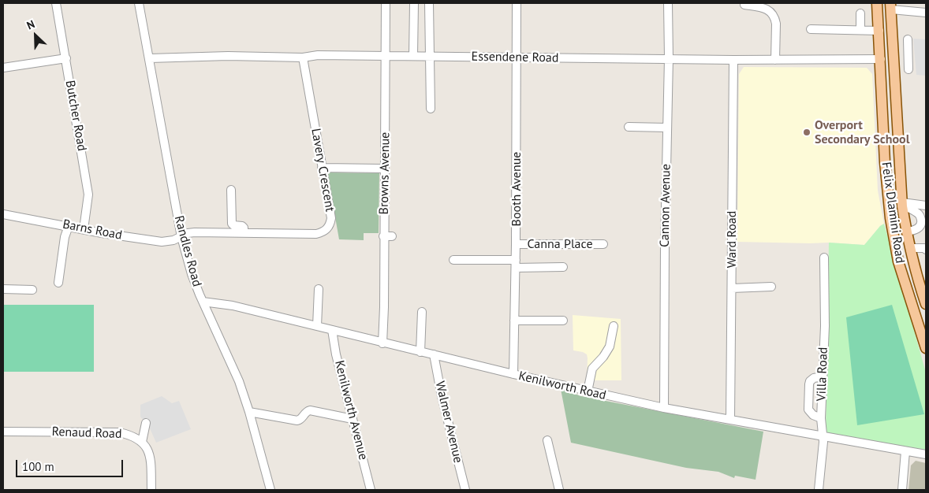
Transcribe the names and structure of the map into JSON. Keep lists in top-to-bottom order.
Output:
{
  "streets": {
    "main road": ["Felix Dlamini Road"],
    "street": [
      "Essendene Road",
      "Butcher Road",
      "Lavery Crescent",
      "Browns Avenue",
      "Booth Avenue",
      "Cannon Avenue",
      "Barns Road",
      "Ward Road",
      "Canna Place",
      "Randles Road",
      "Villa Road",
      "Kenilworth Road",
      "Kenilworth Avenue",
      "Walmer Avenue",
      "Renaud Road"
    ]
  },
  "crossings": [
    ["Essendene Road", "Lavery Crescent"],
    ["Essendene Road", "Browns Avenue"],
    ["Essendene Road", "Booth Avenue"],
    ["Essendene Road", "Cannon Avenue"],
    ["Essendene Road", "Felix Dlamini Road"],
    ["Essendene Road", "Ward Road"],
    ["Essendene Road", "Randles Road"],
    ["Butcher Road", "Barns Road"],
    ["Lavery Crescent", "Barns Road"],
    ["Lavery Crescent", "Randles Road"],
    ["Browns Avenue", "Kenilworth Road"],
    ["Booth Avenue", "Canna Place"],
    ["Booth Avenue", "Kenilworth Road"],
    ["Cannon Avenue", "Kenilworth Road"],
    ["Barns Road", "Randles Road"],
    ["Ward Road", "Kenilworth Road"],
    ["Randles Road", "Kenilworth Road"],
    ["Villa Road", "Kenilworth Road"],
    ["Kenilworth Road", "Kenilworth Avenue"],
    ["Kenilworth Road", "Walmer Avenue"]
  ],
  "places": ["Overport Secondary School"],
  "scale_bar": "100 m",
  "north": "top left"
}
